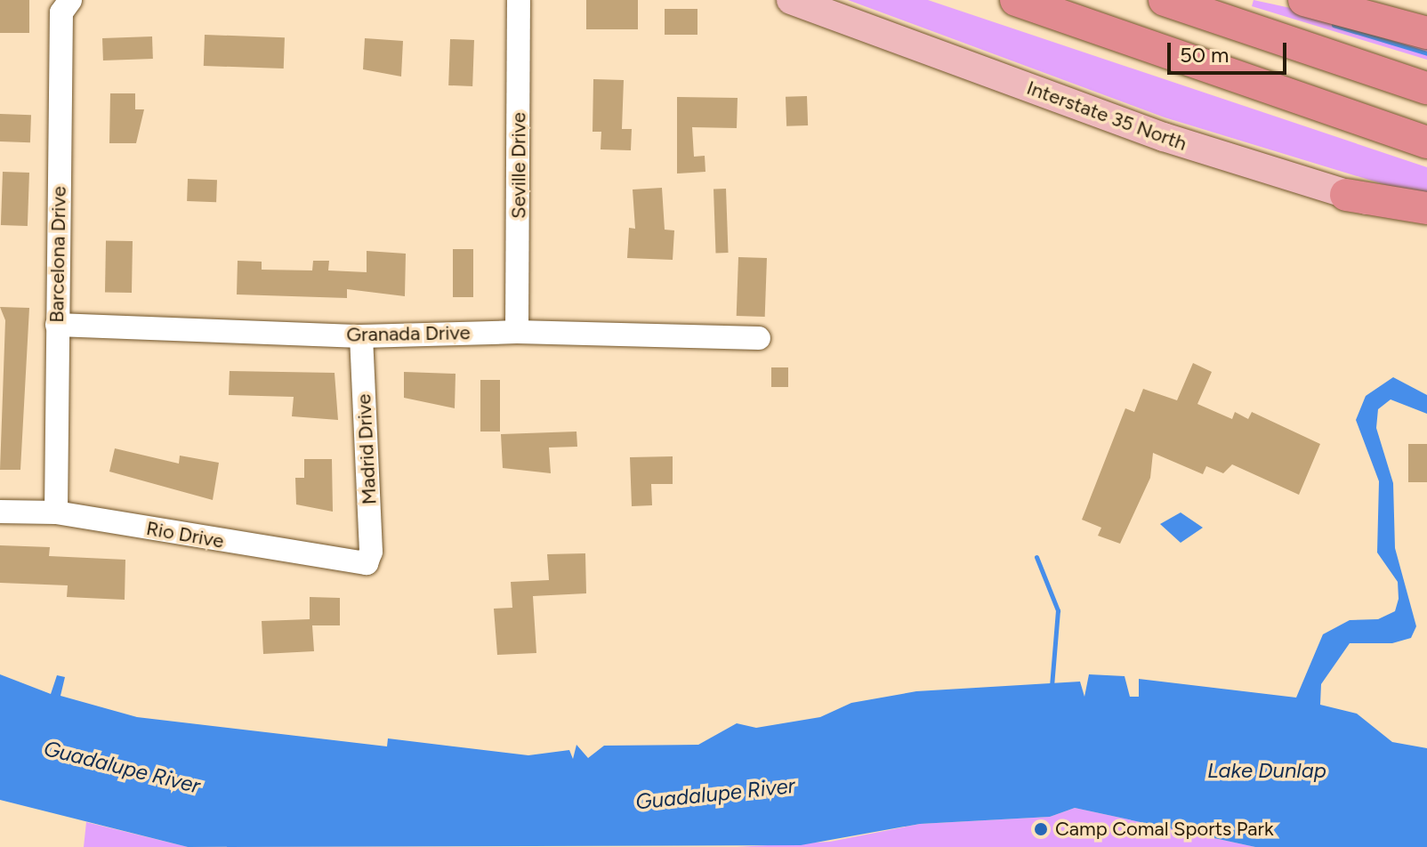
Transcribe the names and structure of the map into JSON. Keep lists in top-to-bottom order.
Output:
{
  "streets": {
    "main road": ["Interstate 35 North"],
    "street": [
      "Seville Drive",
      "Barcelona Drive",
      "Granada Drive",
      "Madrid Drive",
      "Rio Drive"
    ]
  },
  "crossings": [
    ["Seville Drive", "Granada Drive"],
    ["Barcelona Drive", "Granada Drive"],
    ["Barcelona Drive", "Rio Drive"],
    ["Granada Drive", "Madrid Drive"],
    ["Madrid Drive", "Rio Drive"]
  ],
  "water": ["Guadalupe River", "Lake Dunlap"],
  "places": ["Camp Comal Sports Park"],
  "scale_bar": "50 m"
}
